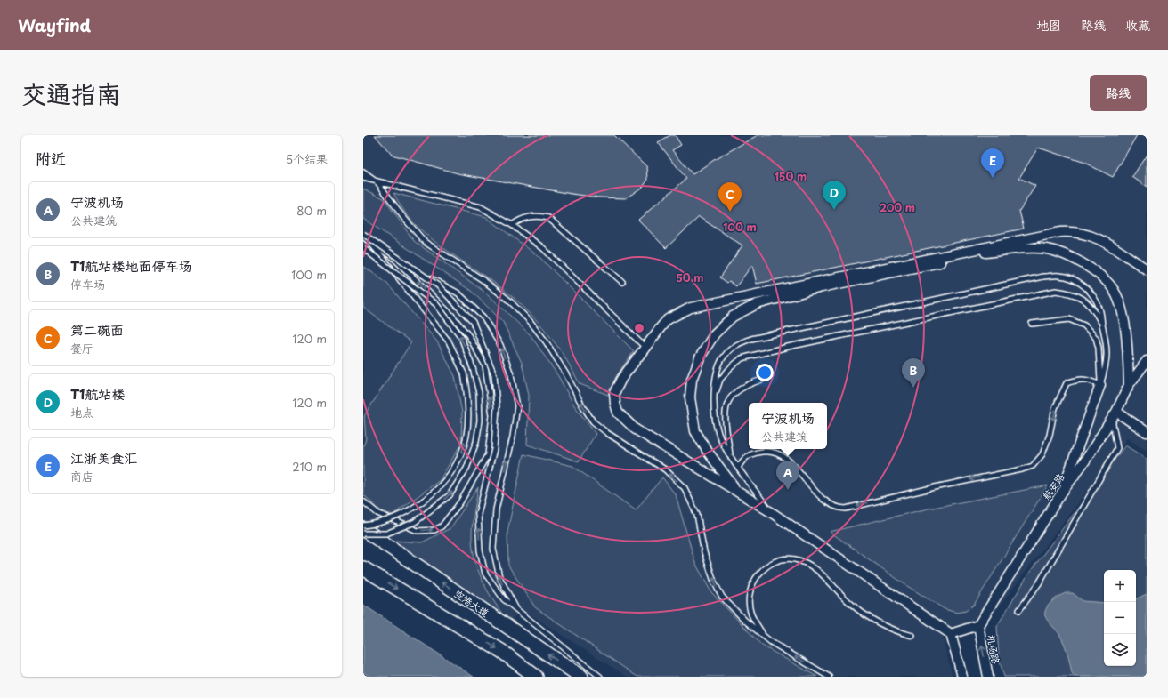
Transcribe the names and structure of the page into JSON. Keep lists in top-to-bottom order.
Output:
{
  "streets": {
    "main road": ["空港大道"],
    "street": ["航安路", "机场路"]
  },
  "crossings": [
    ["航安路", "机场路"]
  ],
  "page": {
    "header": "Wayfind",
    "nav": ["地图", "路线", "收藏"],
    "title": "交通指南",
    "buttons": "路线",
    "heading": ["附近", "5个结果"],
    "pins": [
      "E",
      "D",
      "C",
      "B",
      "A"
    ],
    "list": [
      {
        "mark": "A",
        "name": "宁波机场",
        "note": "公共建筑",
        "value": "80 m"
      },
      {
        "mark": "B",
        "name": "T1航站楼地面停车场",
        "note": "停车场",
        "value": "100 m"
      },
      {
        "mark": "C",
        "name": "第二碗面",
        "note": "餐厅",
        "value": "120 m"
      },
      {
        "mark": "D",
        "name": "T1航站楼",
        "note": "地点",
        "value": "120 m"
      },
      {
        "mark": "E",
        "name": "江浙美食汇",
        "note": "商店",
        "value": "210 m"
      }
    ],
    "popup": ["宁波机场", "公共建筑"],
    "map_buttons": ["+", "−"]
  },
  "rings": [
    "150 m",
    "200 m",
    "100 m",
    "50 m"
  ]
}
